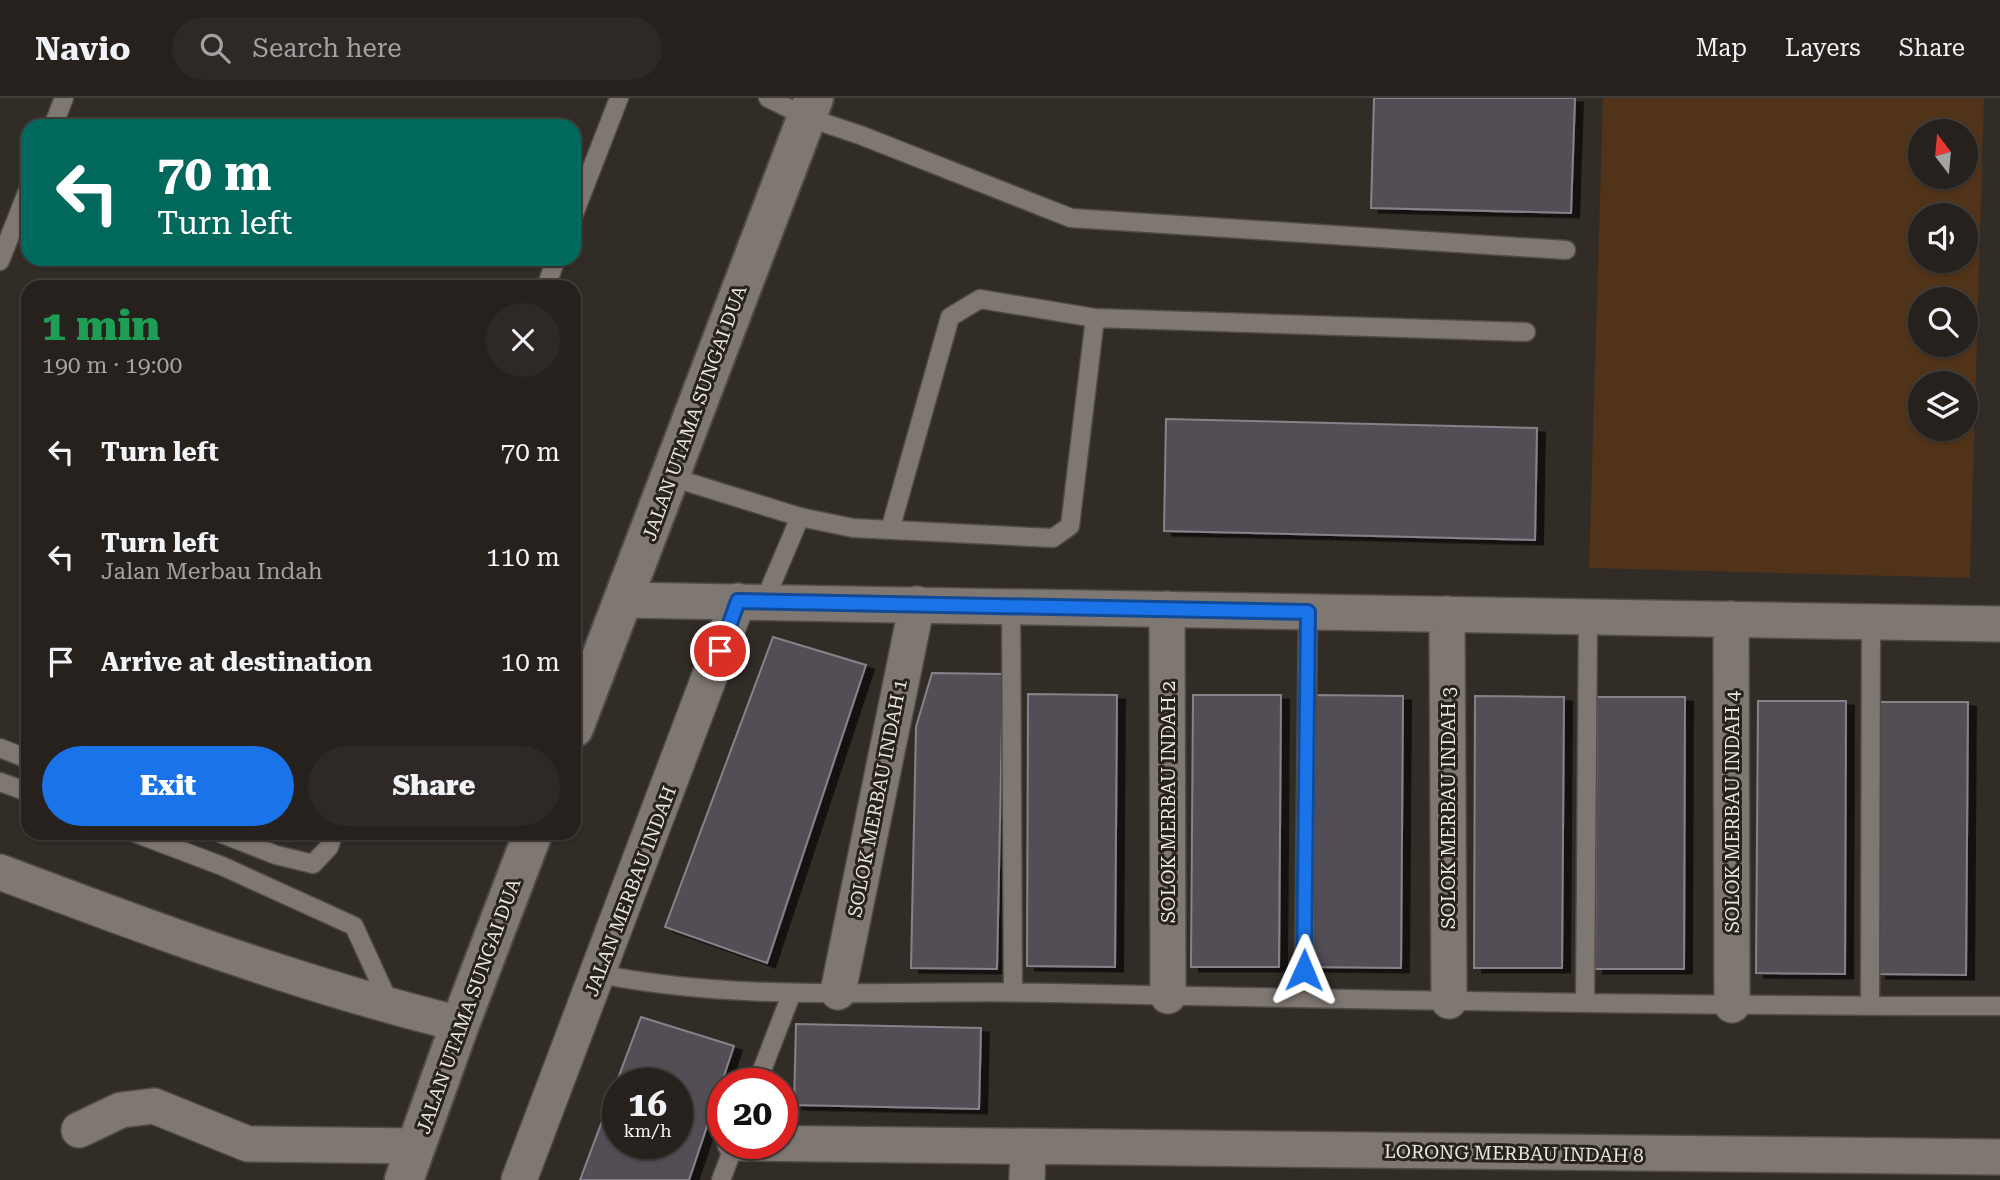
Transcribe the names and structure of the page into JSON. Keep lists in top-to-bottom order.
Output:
{
  "streets": {
    "main road": ["JALAN UTAMA SUNGAI DUA"],
    "street": [
      "SOLOK MERBAU INDAH 1",
      "SOLOK MERBAU INDAH 2",
      "SOLOK MERBAU INDAH 3",
      "SOLOK MERBAU INDAH 4",
      "JALAN MERBAU INDAH",
      "LORONG MERBAU INDAH 8"
    ]
  },
  "north": "top",
  "page": {
    "header": "Navio",
    "search": "Search here",
    "nav": ["Map", "Layers", "Share"],
    "turn": ["70 m", "Turn left"],
    "heading": ["1 min", "190 m · 19:00"],
    "list": [
      {
        "name": "Turn left",
        "value": "70 m"
      },
      {
        "name": "Turn left",
        "note": "Jalan Merbau Indah",
        "value": "110 m"
      },
      {
        "name": "Arrive at destination",
        "value": "10 m"
      }
    ],
    "buttons": ["Exit", "Share"],
    "speed": "16 km/h",
    "limit": "20"
  }
}
